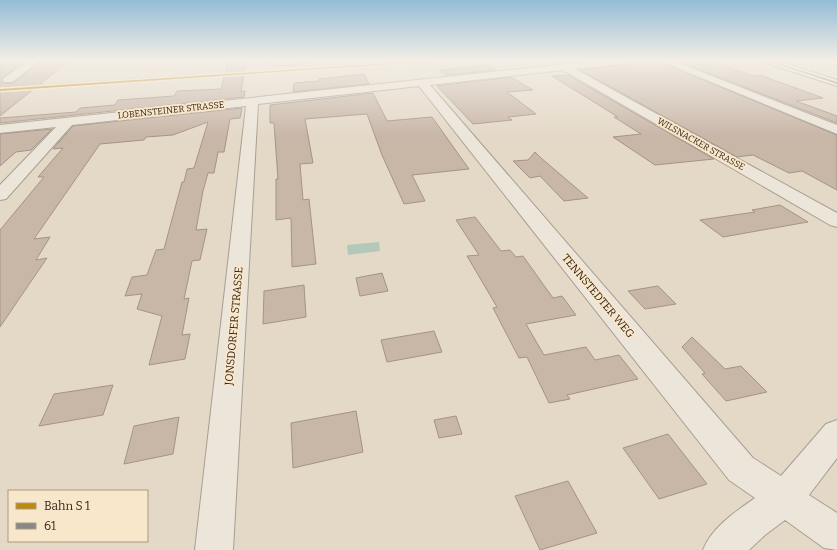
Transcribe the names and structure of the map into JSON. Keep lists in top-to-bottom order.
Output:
{
  "streets": {
    "street": [
      "LOBENSTEINER STRASSE",
      "WILSNACKER STRASSE",
      "TENNSTEDTER WEG",
      "JONSDORFER STRASSE"
    ]
  },
  "crossings": [
    ["LOBENSTEINER STRASSE", "JONSDORFER STRASSE"]
  ],
  "legend": ["Bahn S 1", "61"]
}
